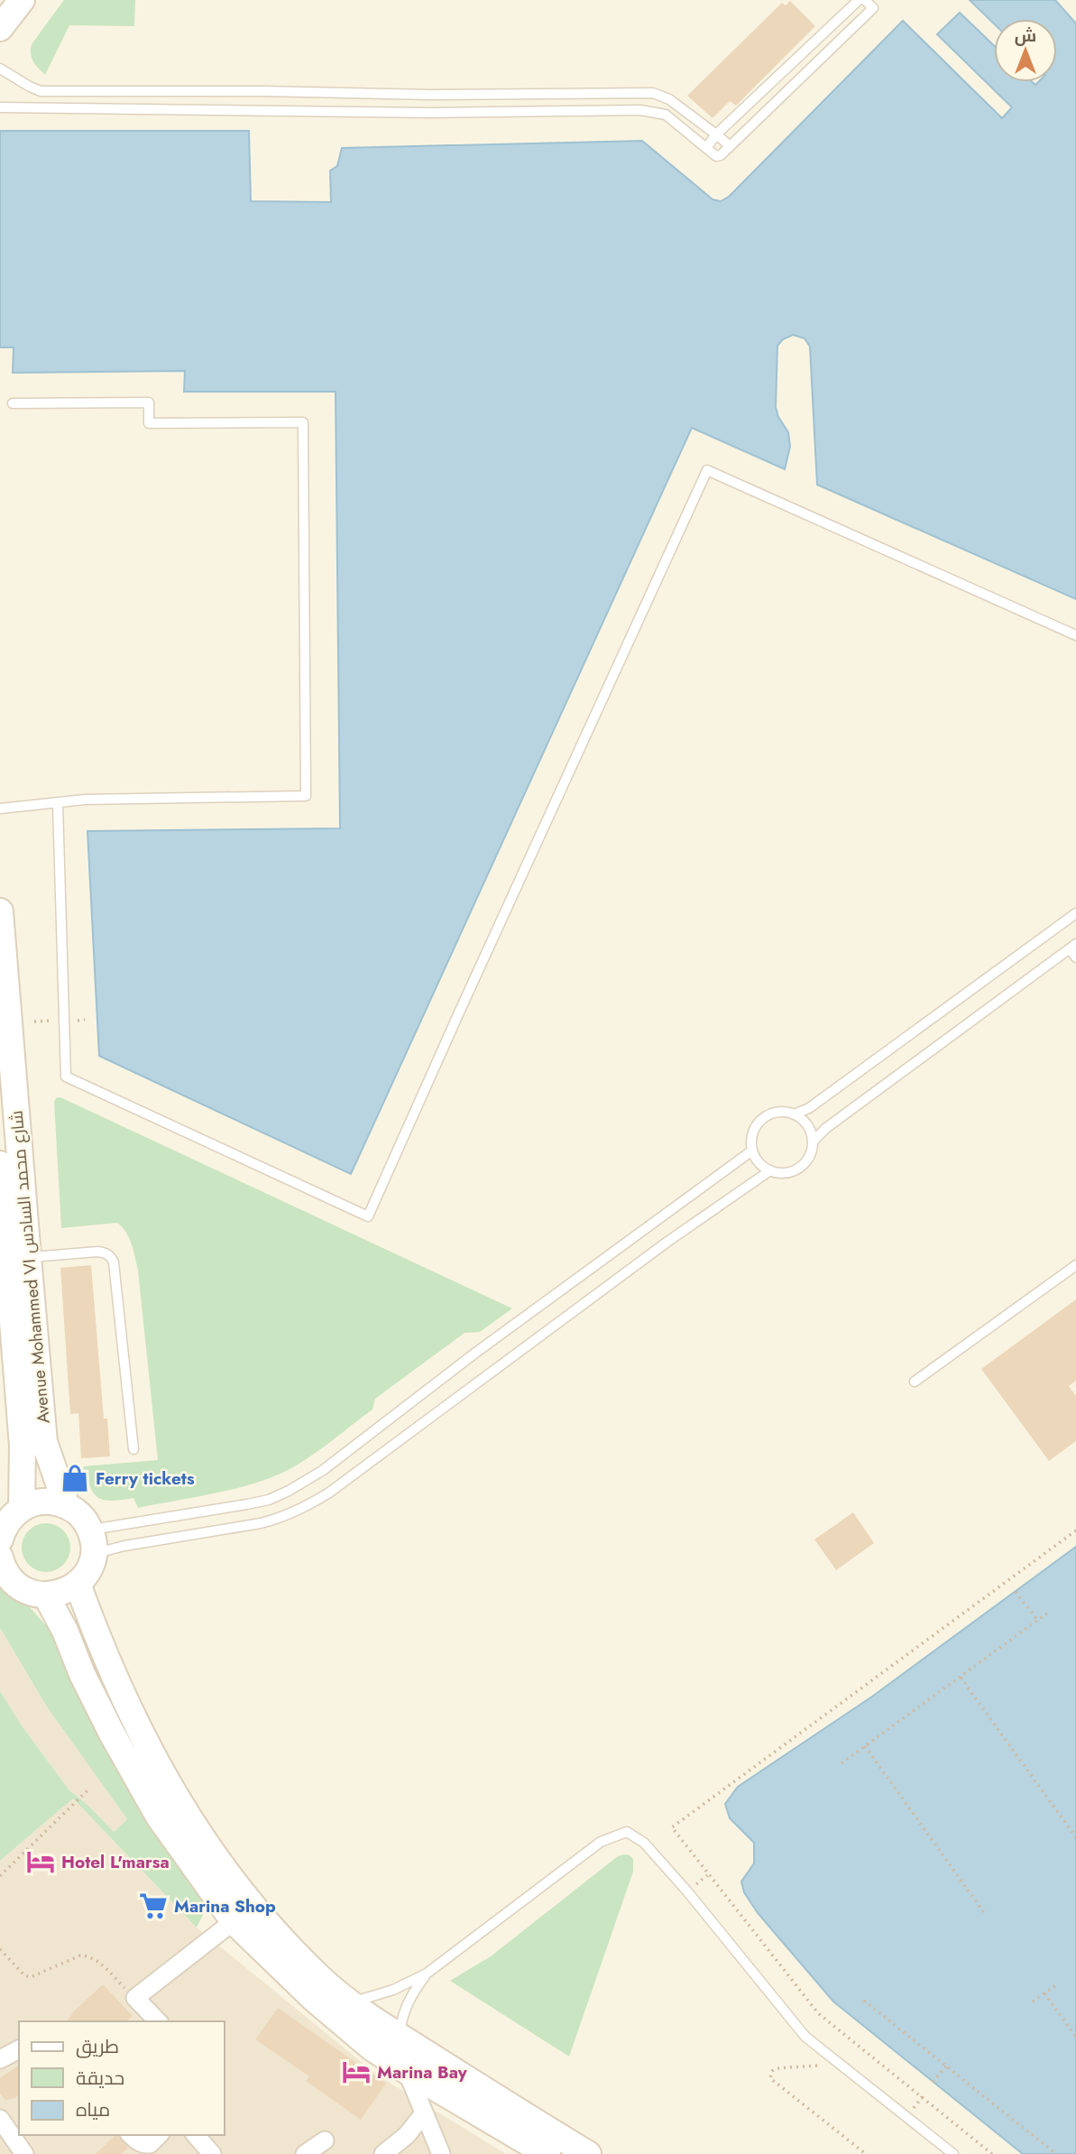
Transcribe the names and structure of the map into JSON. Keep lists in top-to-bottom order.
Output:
{
  "streets": {
    "main road": ["Avenue Mohammed VI شارع محمد السادس"]
  },
  "places": {
    "shop": ["Ferry tickets"],
    "hotel": ["Hotel L'marsa", "Marina Bay"],
    "supermarket": ["Marina Shop"]
  },
  "legend": ["طريق", "حديقة", "مياه"],
  "north": "top"
}
